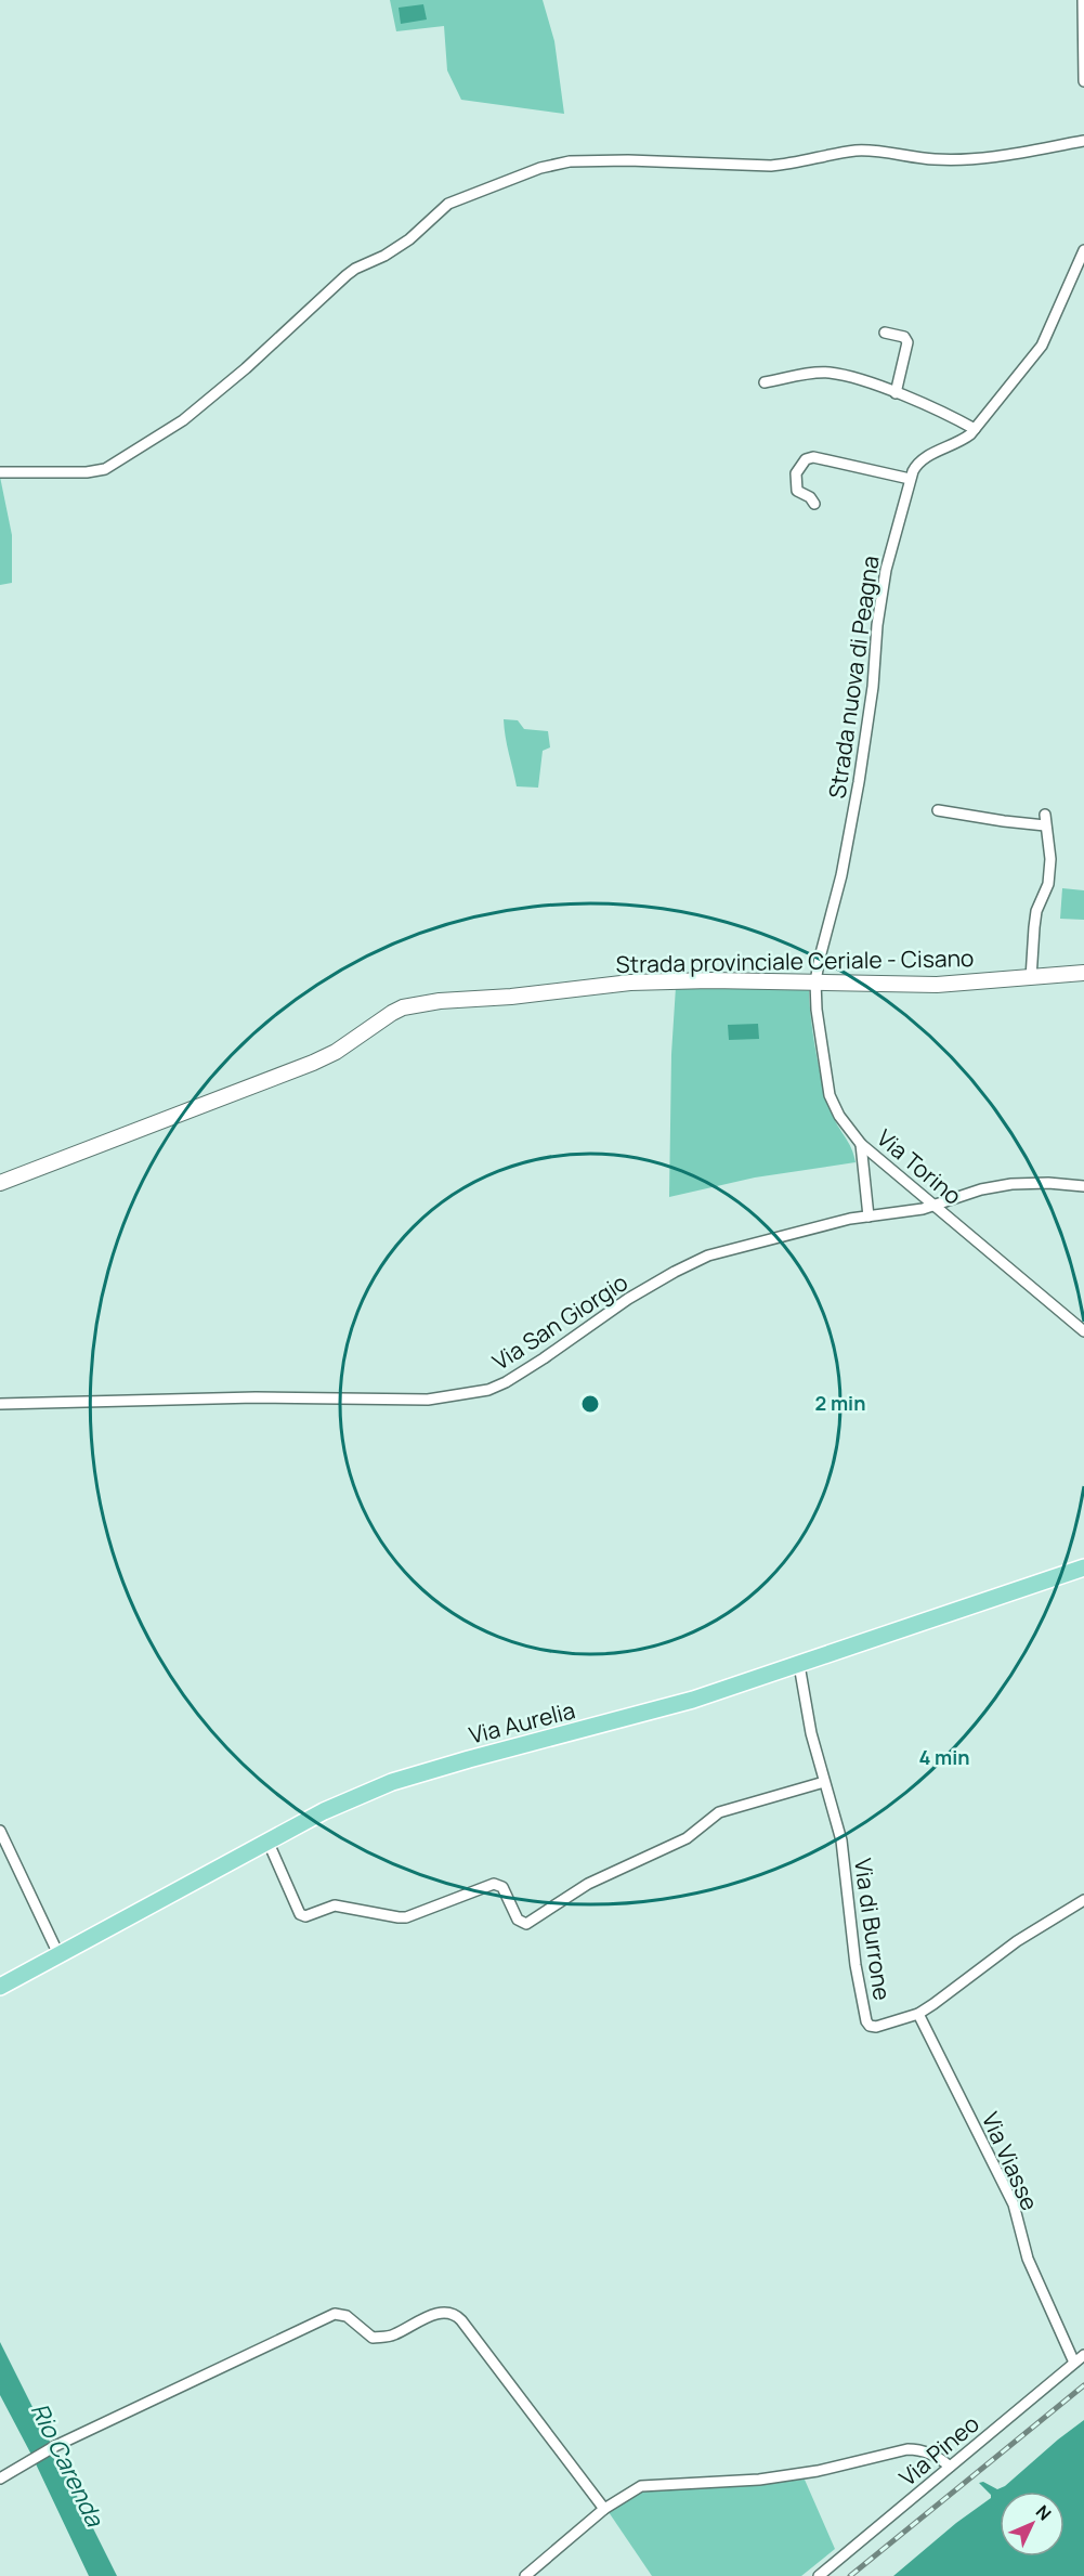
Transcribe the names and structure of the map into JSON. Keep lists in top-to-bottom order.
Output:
{
  "streets": {
    "main road": ["Strada provinciale Ceriale - Cisano", "Via Aurelia"],
    "street": [
      "Strada nuova di Peagna",
      "Via Torino",
      "Via San Giorgio",
      "Via di Burrone",
      "Via Viasse",
      "Via Pineo"
    ]
  },
  "crossings": [
    ["Strada nuova di Peagna", "Strada provinciale Ceriale - Cisano"],
    ["Strada nuova di Peagna", "Via Torino"],
    ["Strada provinciale Ceriale - Cisano", "Via Torino"],
    ["Via Torino", "Via San Giorgio"],
    ["Via Aurelia", "Via di Burrone"],
    ["Via di Burrone", "Via Viasse"],
    ["Via Viasse", "Via Pineo"]
  ],
  "water": ["Rio Carenda"],
  "north": "top right",
  "rings": ["2 min", "4 min"]
}
